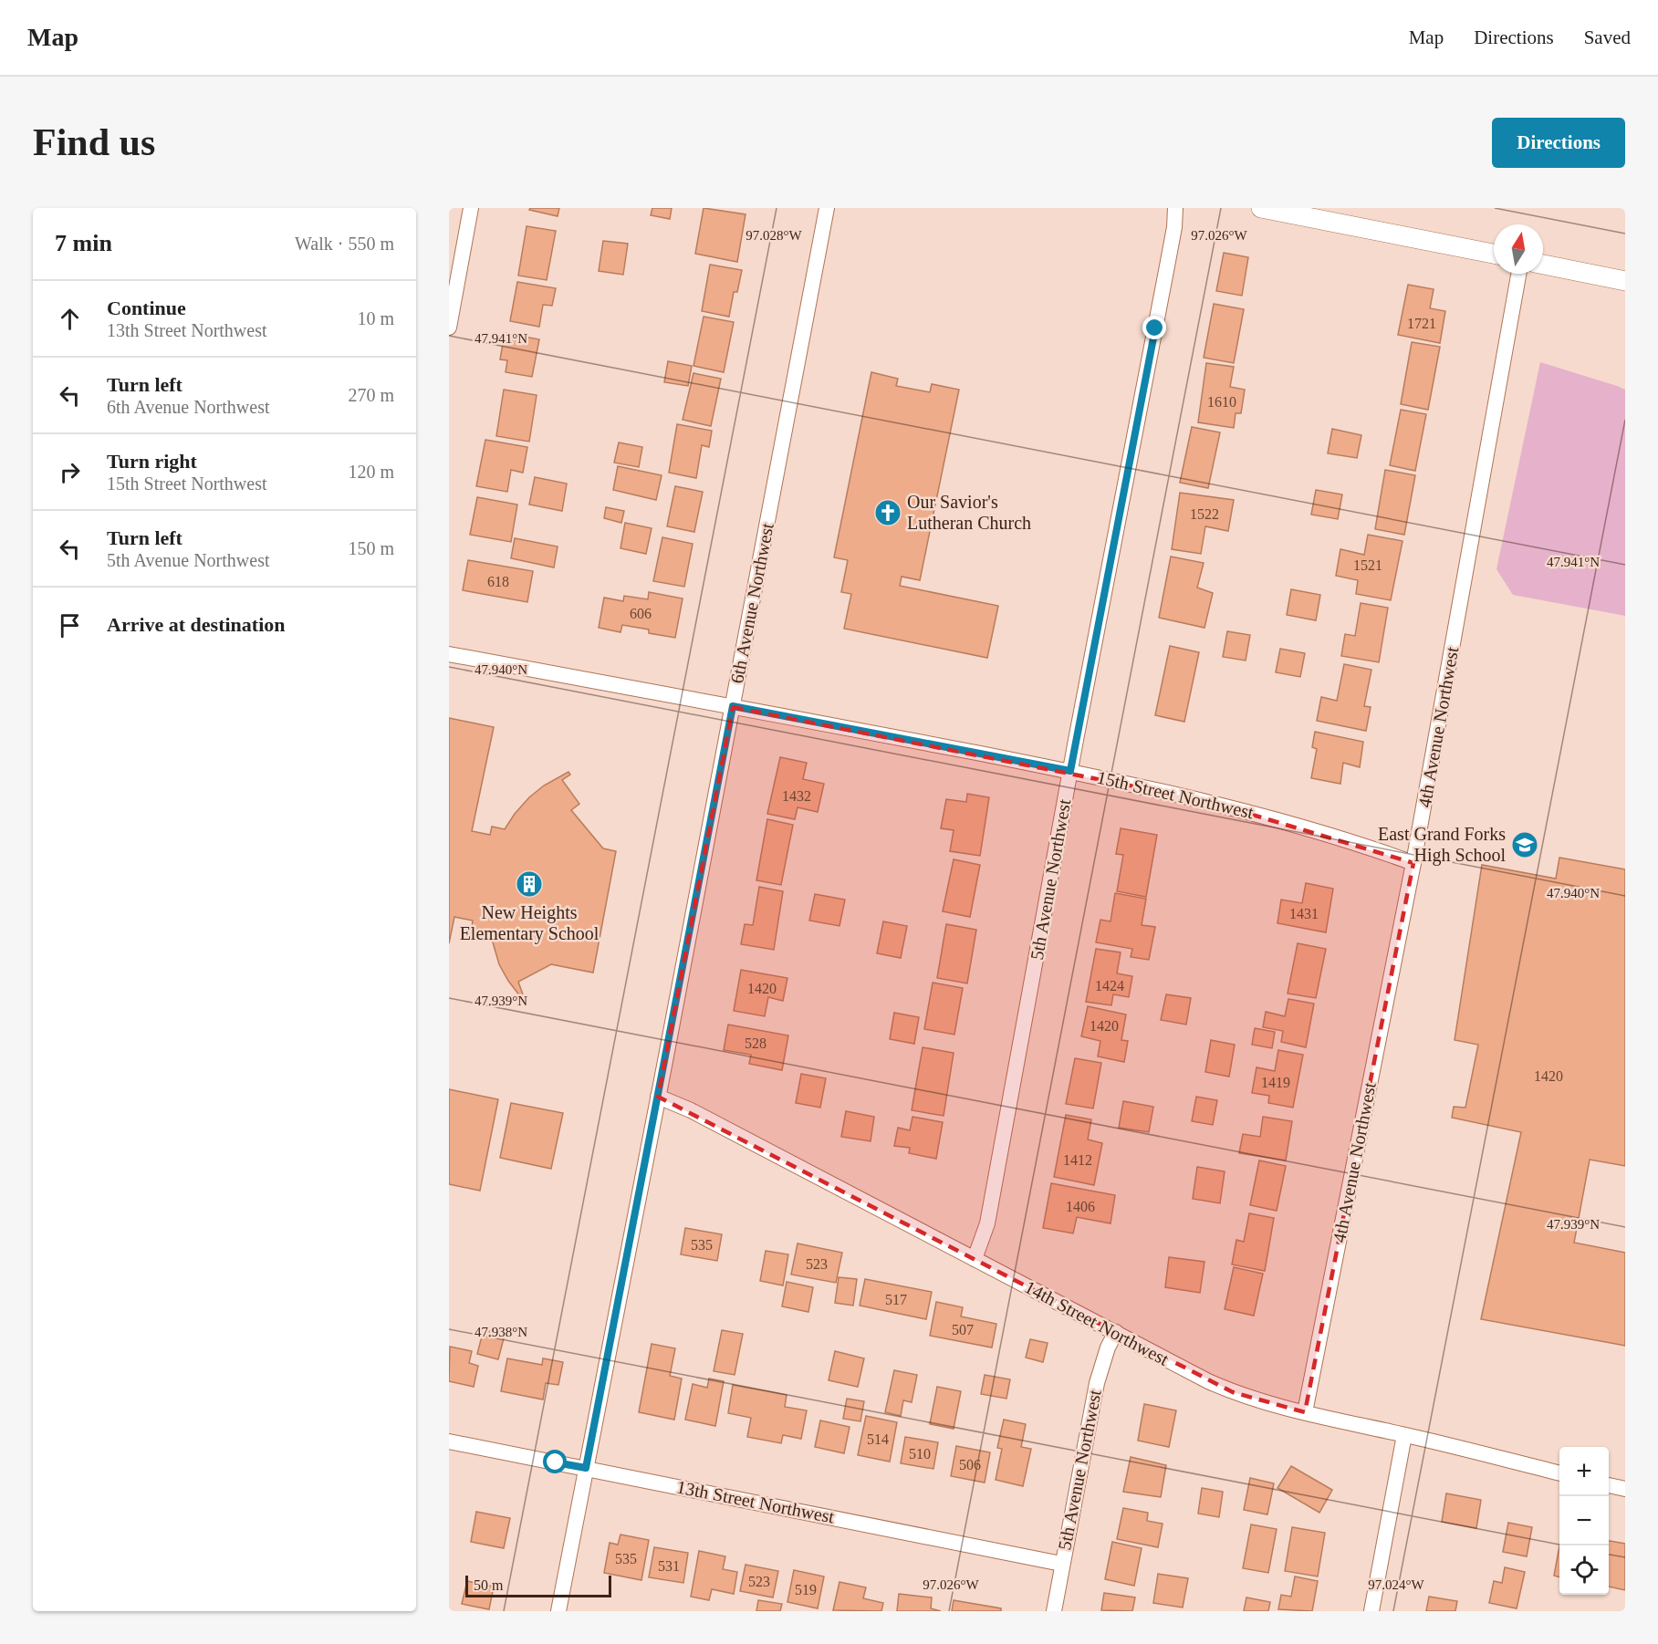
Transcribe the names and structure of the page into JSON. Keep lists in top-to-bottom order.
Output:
{
  "streets": {
    "street": [
      "6th Avenue Northwest",
      "4th Avenue Northwest",
      "15th Street Northwest",
      "5th Avenue Northwest",
      "14th Street Northwest",
      "13th Street Northwest"
    ]
  },
  "crossings": [
    ["6th Avenue Northwest", "15th Street Northwest"],
    ["6th Avenue Northwest", "14th Street Northwest"],
    ["6th Avenue Northwest", "13th Street Northwest"],
    ["4th Avenue Northwest", "15th Street Northwest"],
    ["4th Avenue Northwest", "14th Street Northwest"],
    ["15th Street Northwest", "5th Avenue Northwest"],
    ["5th Avenue Northwest", "14th Street Northwest"],
    ["5th Avenue Northwest", "13th Street Northwest"]
  ],
  "places": {
    "church": ["Our Savior's Lutheran Church"],
    "school or university": ["East Grand Forks High School"],
    "building": ["New Heights Elementary School"]
  },
  "house_numbers": [
    "1721",
    "1610",
    "1522",
    "1521",
    "618",
    "606",
    "1432",
    "1431",
    "1424",
    "1420",
    "1420",
    "528",
    "1420",
    "1419",
    "1412",
    "1406",
    "535",
    "523",
    "517",
    "507",
    "514",
    "510",
    "506",
    "535",
    "531",
    "523",
    "519"
  ],
  "scale_bar": "50 m",
  "north": "top",
  "page": {
    "header": "Map",
    "nav": ["Map", "Directions", "Saved"],
    "buttons": "Directions",
    "title": "Find us",
    "heading": ["7 min", "Walk · 550 m"],
    "list": [
      ["Continue", "13th Street Northwest", "10 m"],
      ["Turn left", "6th Avenue Northwest", "270 m"],
      ["Turn right", "15th Street Northwest", "120 m"],
      ["Turn left", "5th Avenue Northwest", "150 m"],
      "Arrive at destination"
    ],
    "map_buttons": ["+", "−"],
    "scale": "50 m"
  },
  "coordinates": [
    "97.028°W",
    "97.026°W",
    "47.941°N",
    "47.940°N",
    "47.939°N",
    "47.938°N",
    "97.024°W"
  ]
}
